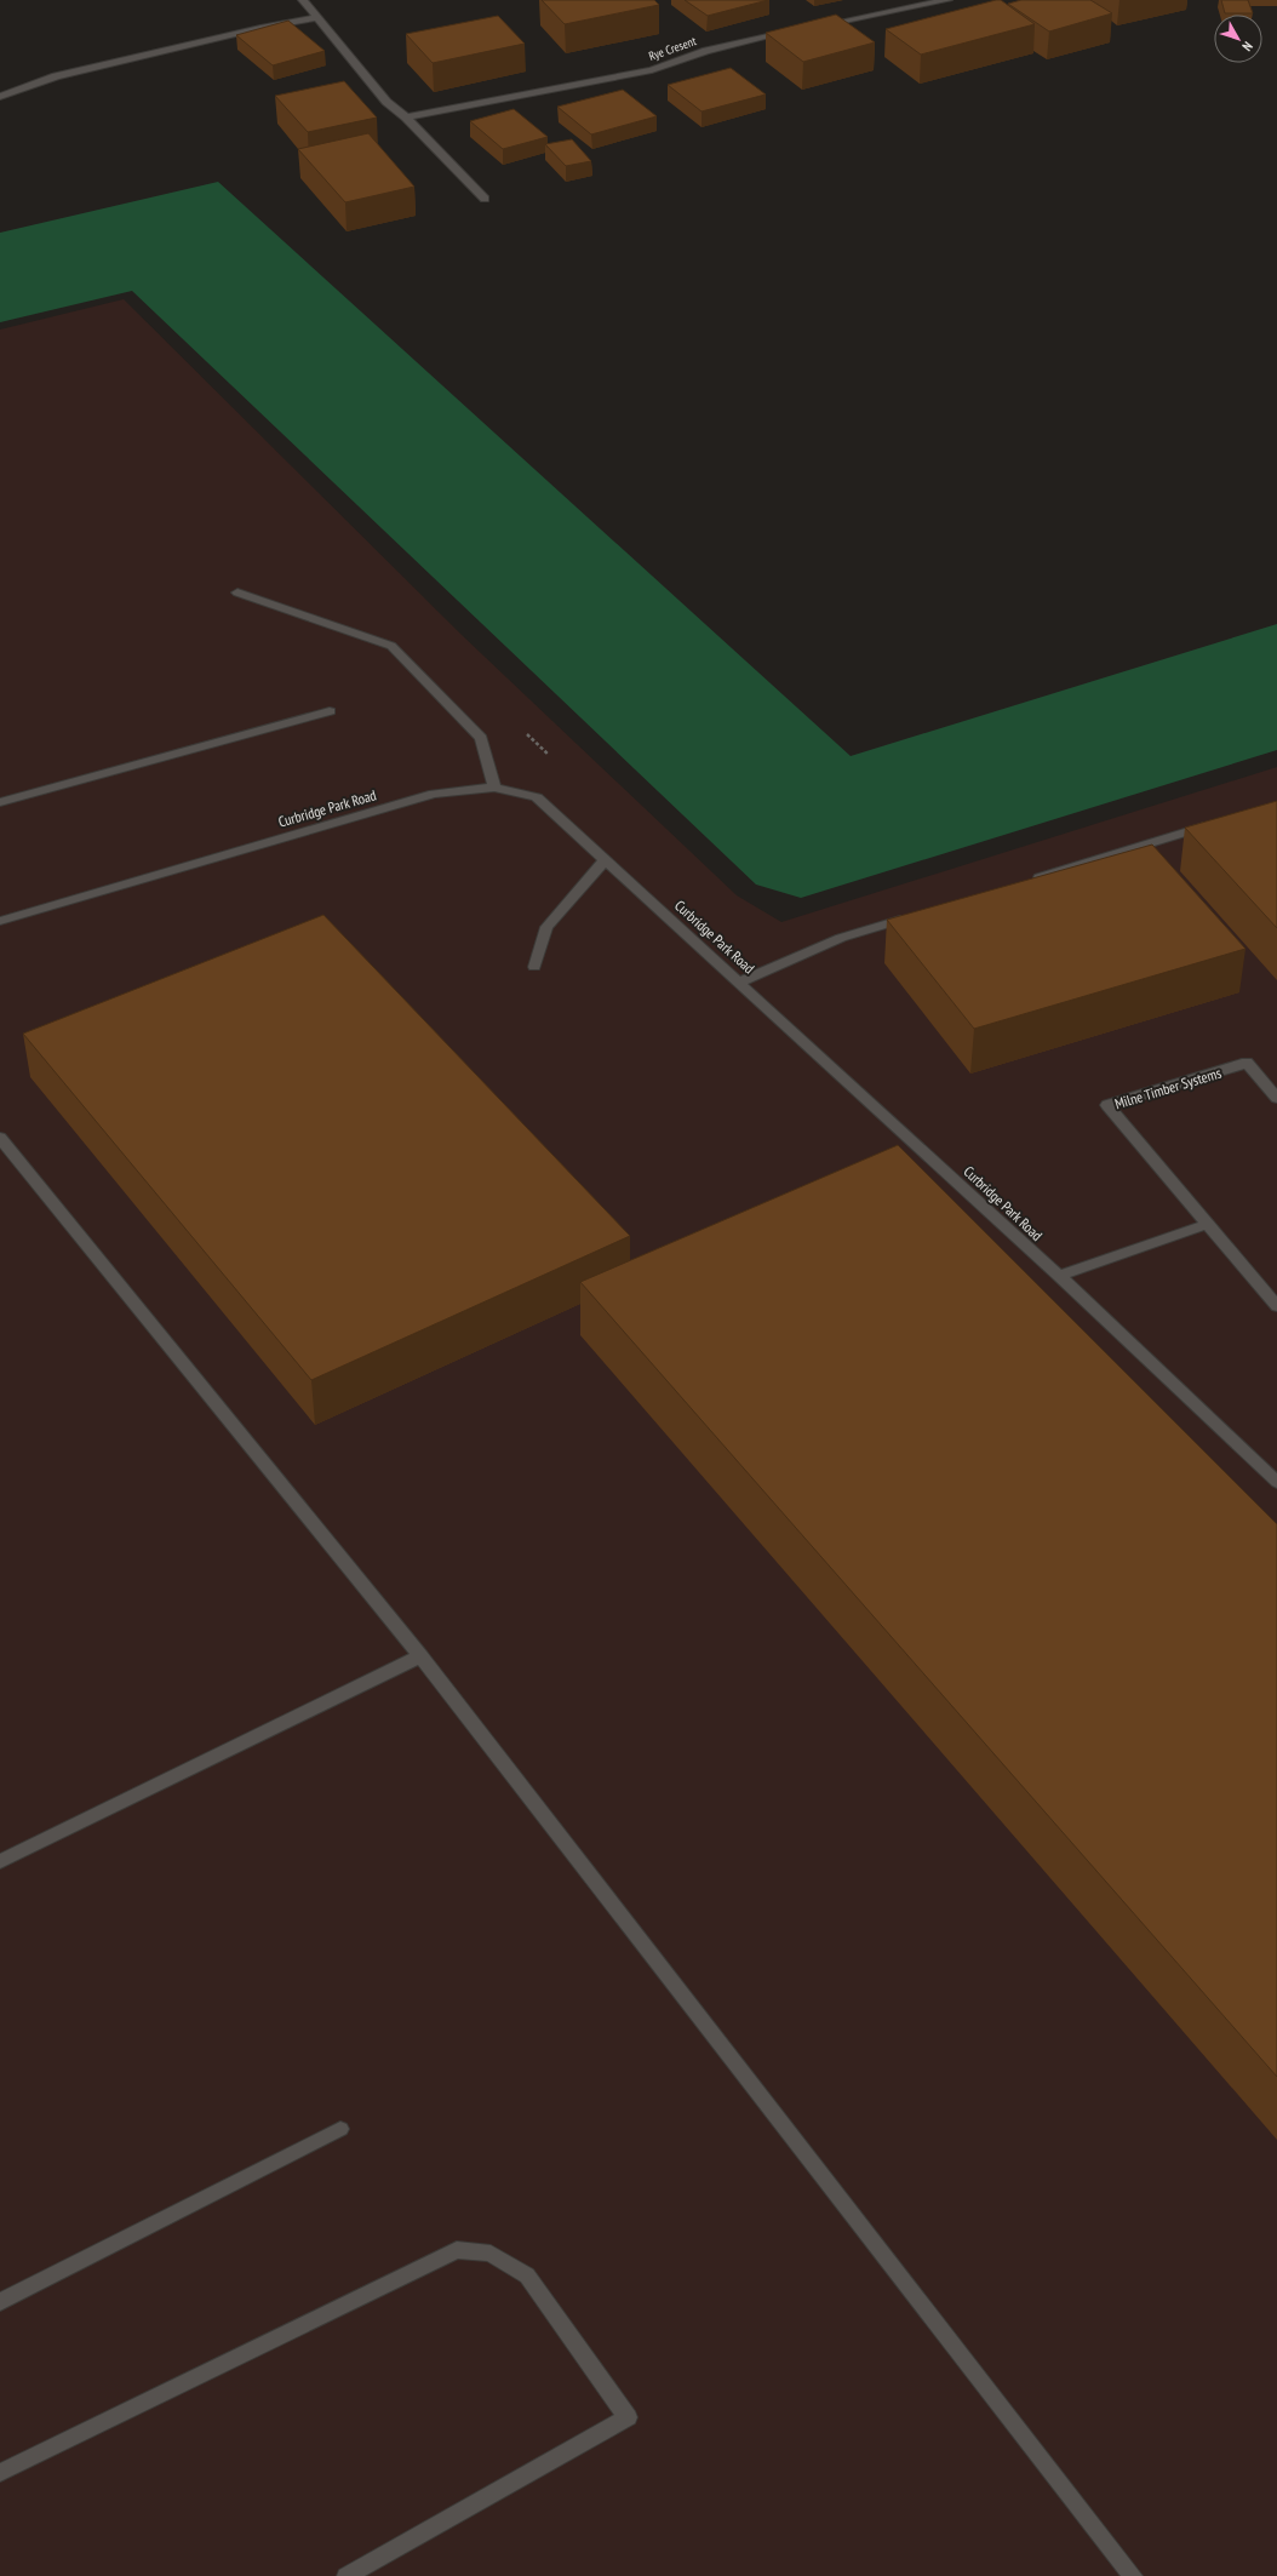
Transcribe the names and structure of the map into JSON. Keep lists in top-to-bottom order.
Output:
{
  "streets": {
    "street": ["Rye Cresent", "Curbridge Park Road", "Milne Timber Systems"]
  },
  "north": "bottom right"
}
